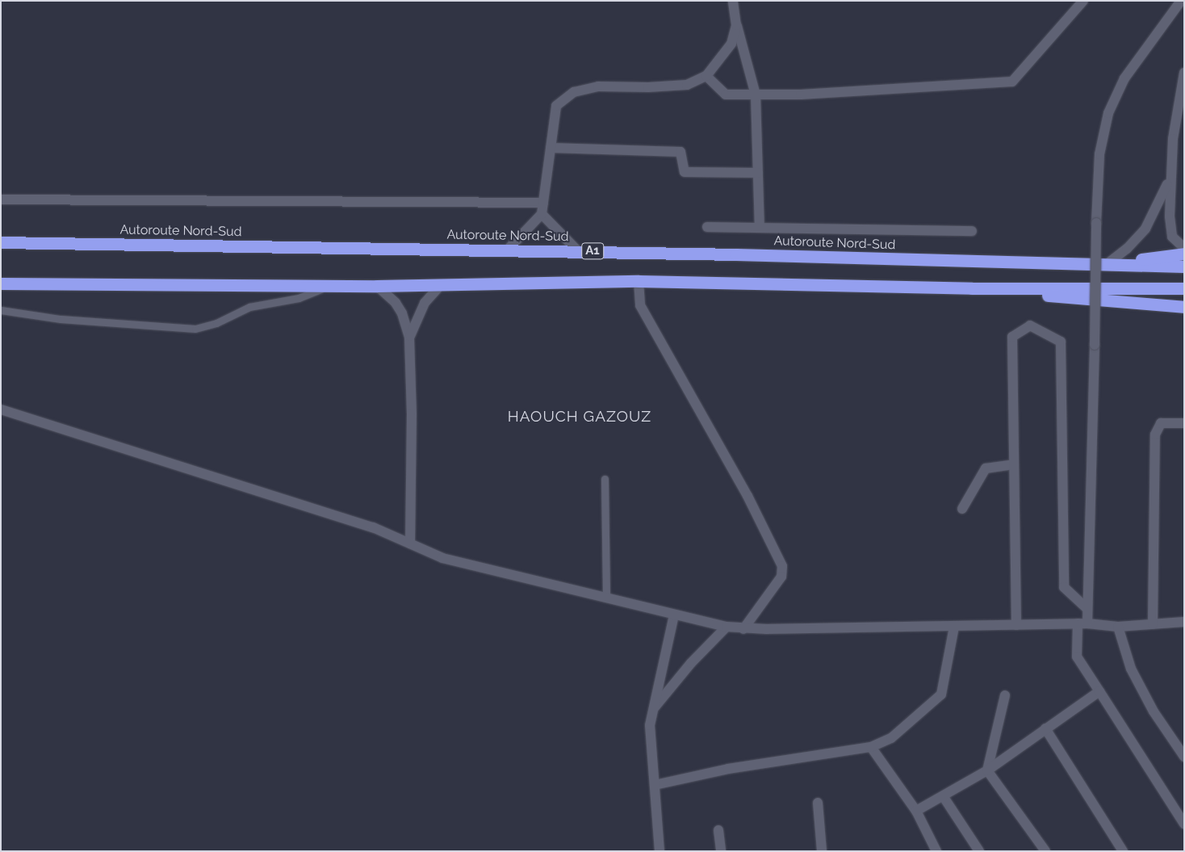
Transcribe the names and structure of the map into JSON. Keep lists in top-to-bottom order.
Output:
{
  "streets": {
    "highway": ["Autoroute Nord-Sud", "A1"]
  },
  "districts": ["HAOUCH GAZOUZ"]
}
